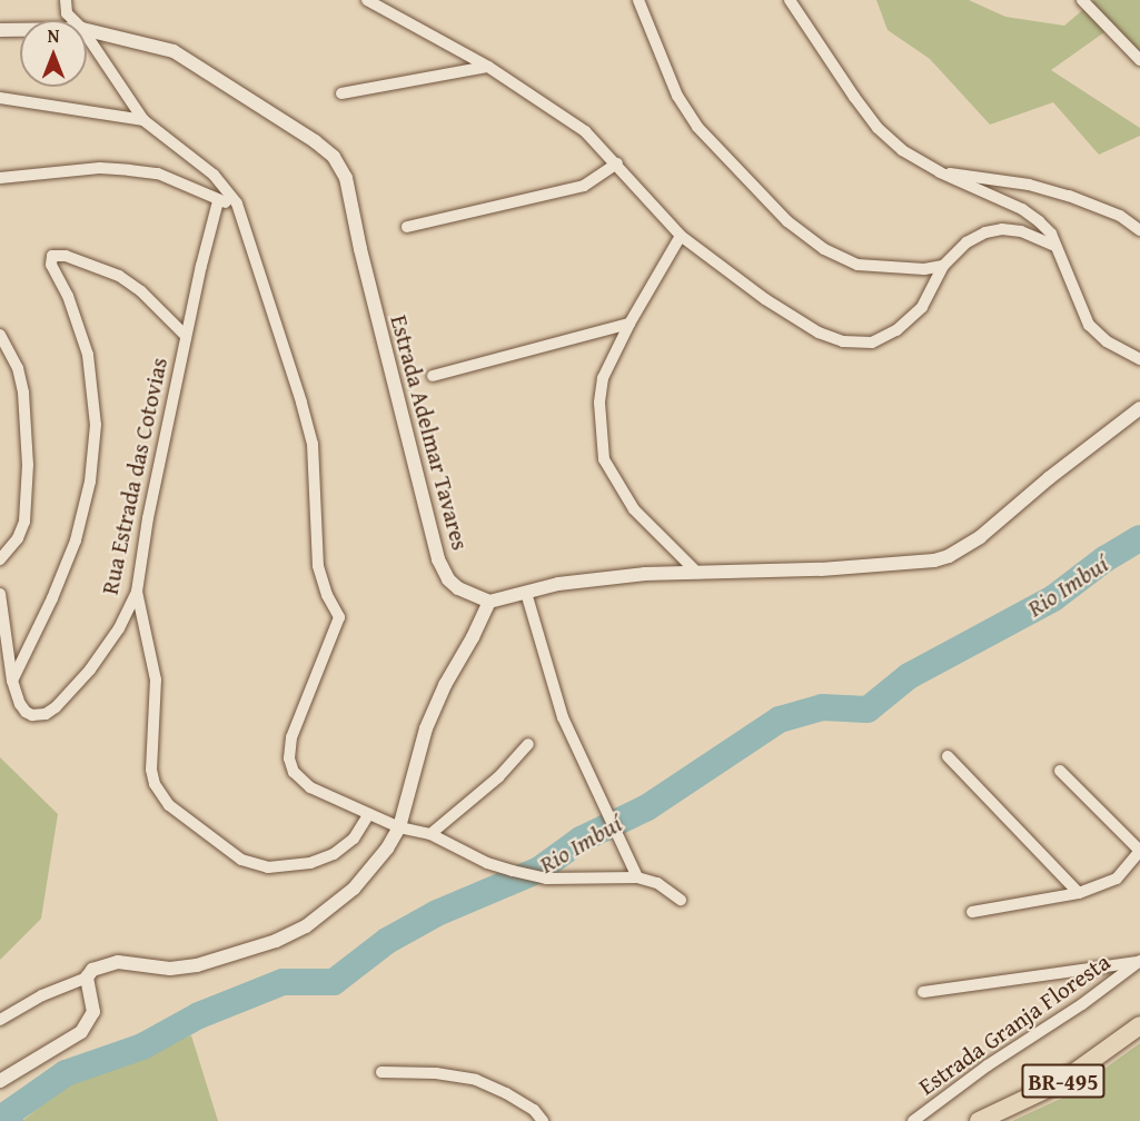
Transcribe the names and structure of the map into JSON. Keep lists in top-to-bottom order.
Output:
{
  "streets": {
    "main road": ["BR-495"],
    "street": ["Estrada Adelmar Tavares", "Rua Estrada das Cotovias", "Estrada Granja Floresta"]
  },
  "water": ["Rio Imbuí"],
  "north": "top"
}
